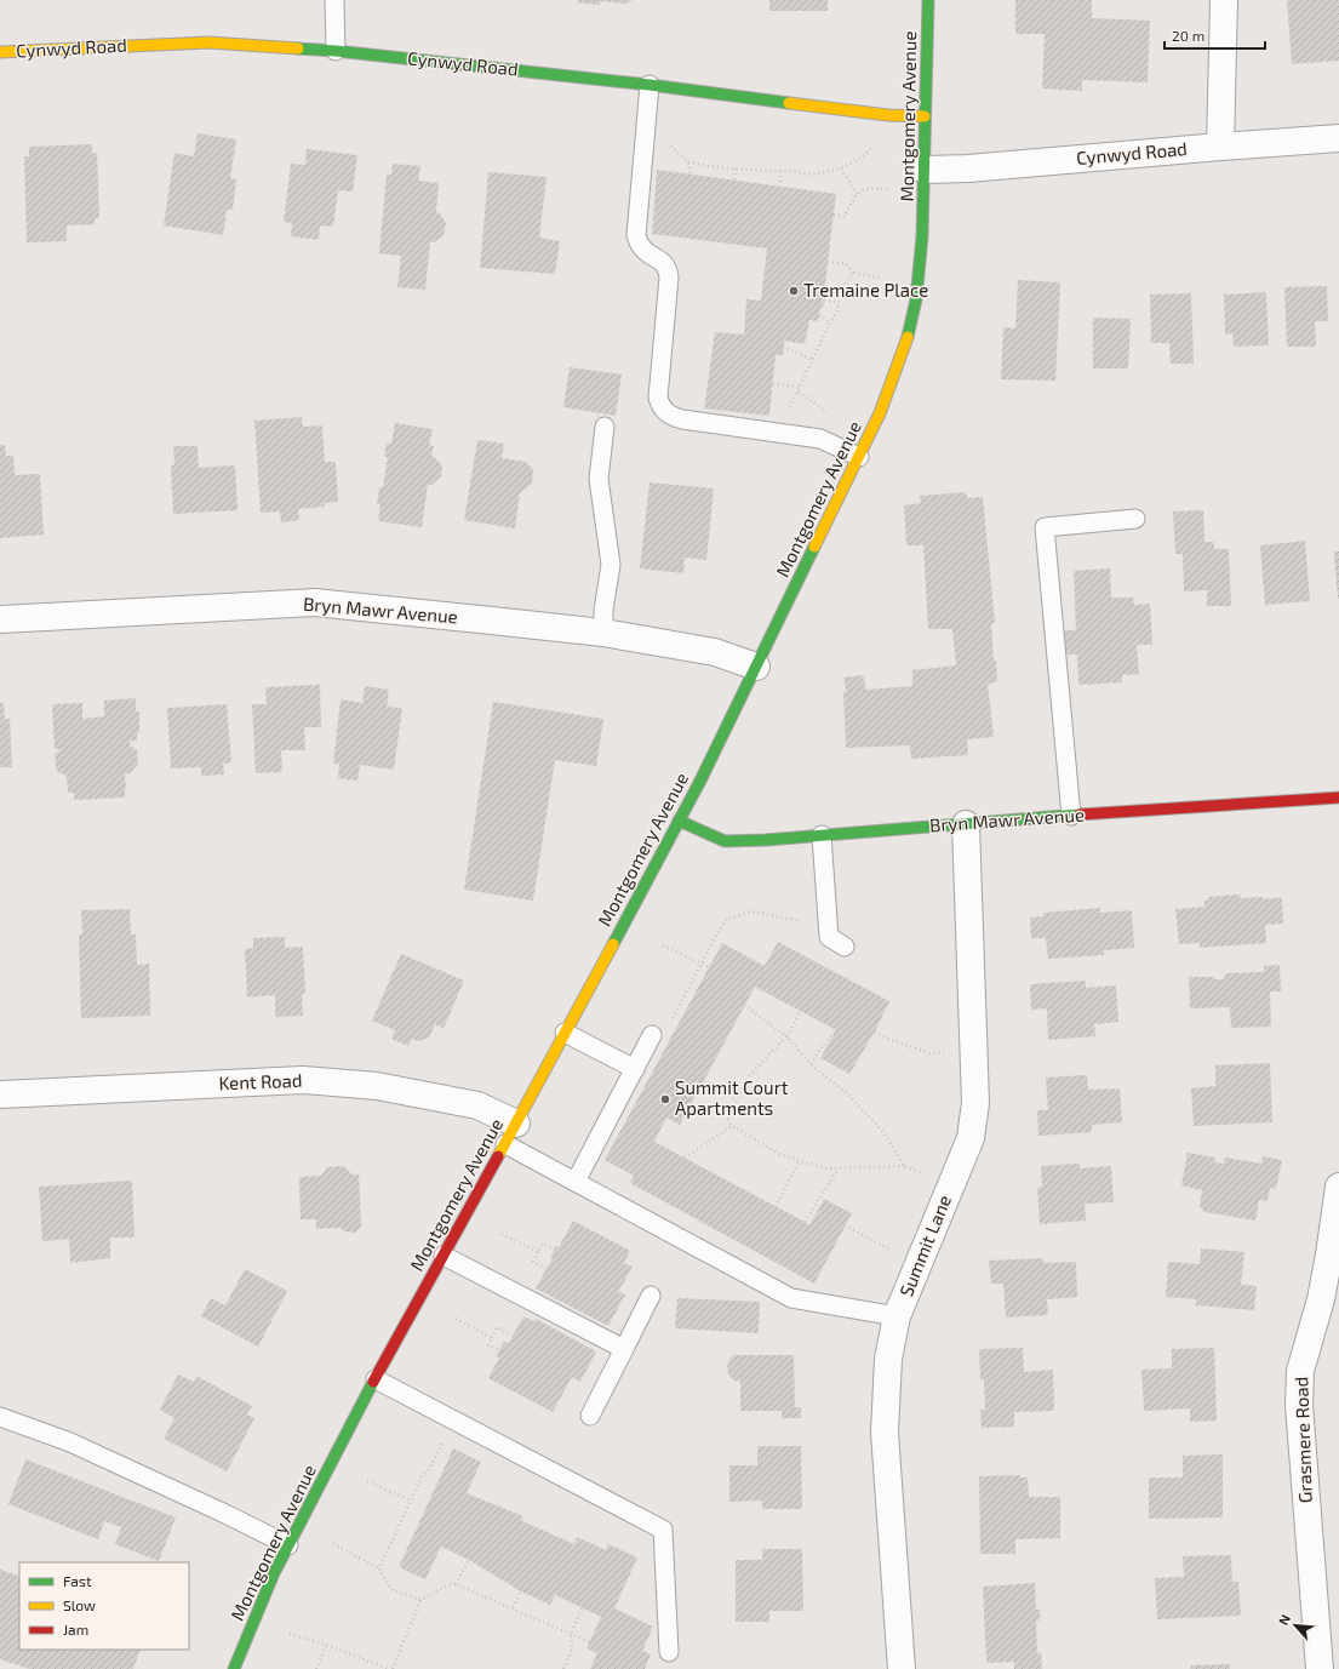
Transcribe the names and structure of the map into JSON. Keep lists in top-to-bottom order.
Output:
{
  "streets": {
    "main road": ["Cynwyd Road", "Montgomery Avenue", "Bryn Mawr Avenue"],
    "street": ["Kent Road", "Summit Lane", "Grasmere Road"]
  },
  "crossings": [
    ["Cynwyd Road", "Montgomery Avenue"],
    ["Montgomery Avenue", "Bryn Mawr Avenue"],
    ["Montgomery Avenue", "Kent Road"],
    ["Bryn Mawr Avenue", "Summit Lane"]
  ],
  "places": ["Tremaine Place", "Summit Court Apartments"],
  "legend": ["Fast", "Slow", "Jam"],
  "scale_bar": "20 m",
  "north": "top left"
}
